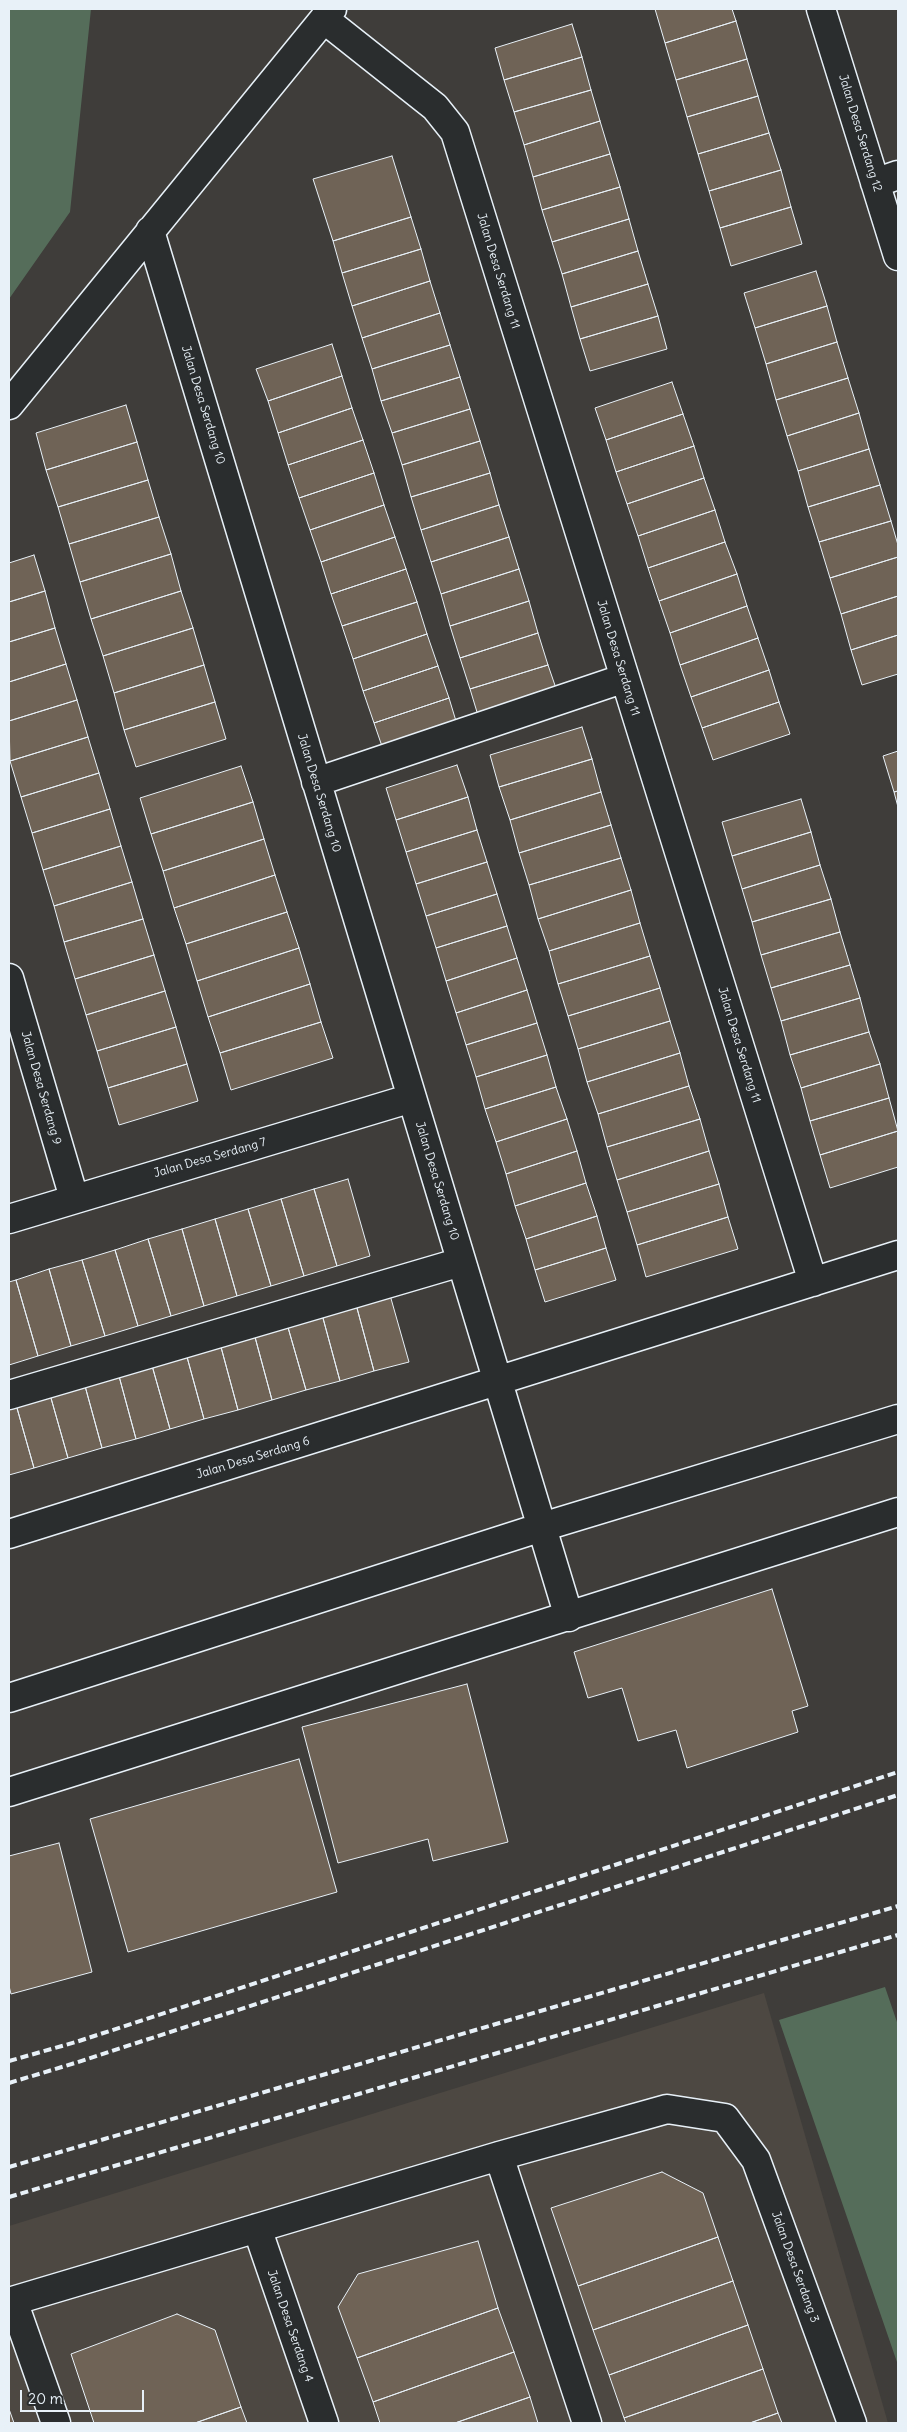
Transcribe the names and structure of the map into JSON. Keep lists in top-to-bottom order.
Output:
{
  "streets": {
    "street": [
      "Jalan Desa Serdang 12",
      "Jalan Desa Serdang 11",
      "Jalan Desa Serdang 10",
      "Jalan Desa Serdang 9",
      "Jalan Desa Serdang 7",
      "Jalan Desa Serdang 6",
      "Jalan Desa Serdang 3",
      "Jalan Desa Serdang 4"
    ]
  },
  "crossings": [
    ["Jalan Desa Serdang 11", "Jalan Desa Serdang 6"],
    ["Jalan Desa Serdang 10", "Jalan Desa Serdang 7"],
    ["Jalan Desa Serdang 10", "Jalan Desa Serdang 6"],
    ["Jalan Desa Serdang 9", "Jalan Desa Serdang 7"]
  ],
  "scale_bar": "20 m"
}
